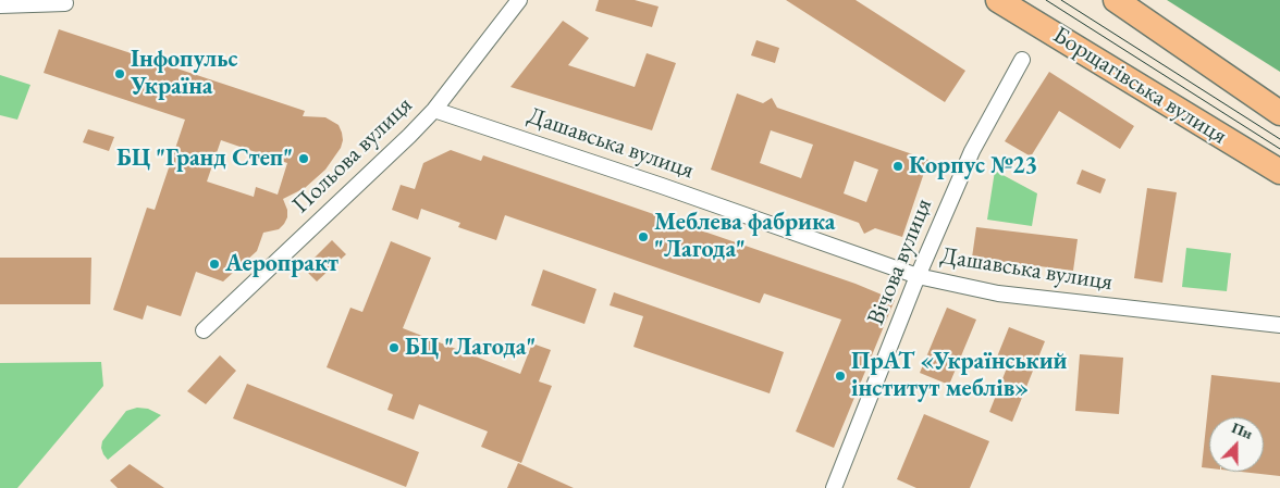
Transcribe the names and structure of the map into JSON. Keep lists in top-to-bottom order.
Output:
{
  "streets": {
    "main road": ["Борщагівська вулиця"],
    "street": ["Дашавська вулиця", "Польова вулиця", "Вічова вулиця"]
  },
  "crossings": [
    ["Дашавська вулиця", "Польова вулиця"],
    ["Дашавська вулиця", "Вічова вулиця"]
  ],
  "places": [
    "Інфопульс Україна",
    "БЦ \"Гранд Степ\"",
    "Корпус №23",
    "Меблева фабрика \"Лагода\"",
    "Аеропракт",
    "БЦ \"Лагода\"",
    "ПрАТ «Український інститут меблів»"
  ],
  "north": "top"
}
